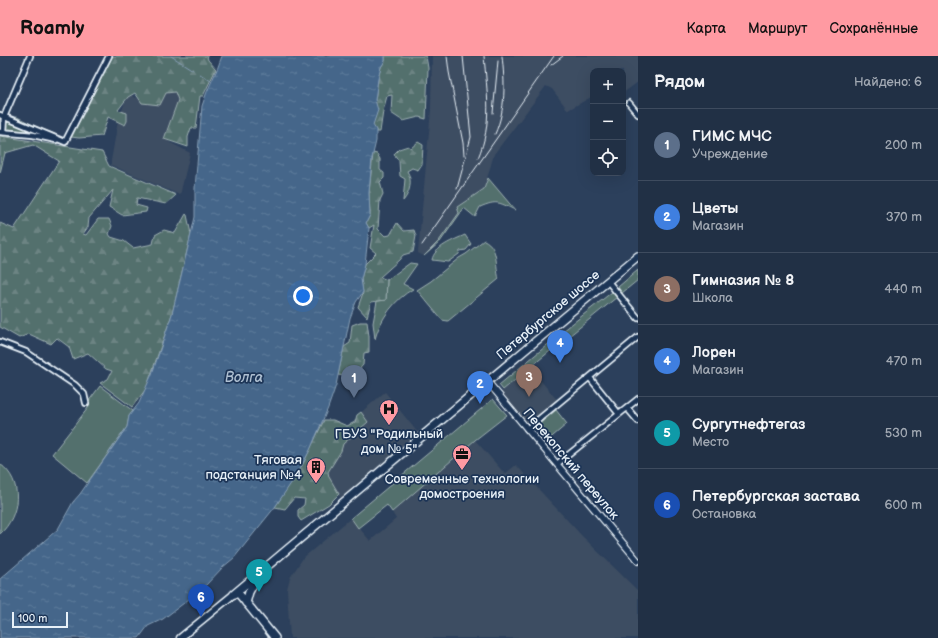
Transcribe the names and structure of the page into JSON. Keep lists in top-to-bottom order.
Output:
{
  "streets": {
    "main road": ["Петербургское шоссе"],
    "street": ["Перекопский переулок"]
  },
  "crossings": [
    ["Петербургское шоссе", "Перекопский переулок"]
  ],
  "water": ["Волга"],
  "places": {
    "hospital": ["ГБУЗ \"Родильный дом № 5\""],
    "office": ["Современные технологии домостроения"],
    "building": ["Тяговая подстанция №4"]
  },
  "scale_bar": "100 m",
  "page": {
    "header": "Roamly",
    "nav": ["Карта", "Маршрут", "Сохранённые"],
    "heading": ["Рядом", "Найдено: 6"],
    "map_buttons": ["+", "−"],
    "list": [
      {
        "mark": "1",
        "name": "ГИМС МЧС",
        "note": "Учреждение",
        "value": "200 m"
      },
      {
        "mark": "2",
        "name": "Цветы",
        "note": "Магазин",
        "value": "370 m"
      },
      {
        "mark": "3",
        "name": "Гимназия № 8",
        "note": "Школа",
        "value": "440 m"
      },
      {
        "mark": "4",
        "name": "Лорен",
        "note": "Магазин",
        "value": "470 m"
      },
      {
        "mark": "5",
        "name": "Сургутнефтегаз",
        "note": "Место",
        "value": "530 m"
      },
      {
        "mark": "6",
        "name": "Петербургская застава",
        "note": "Остановка",
        "value": "600 m"
      }
    ],
    "pins": [
      "4",
      "3",
      "1",
      "2",
      "5",
      "6"
    ],
    "scale": "100 m"
  }
}
